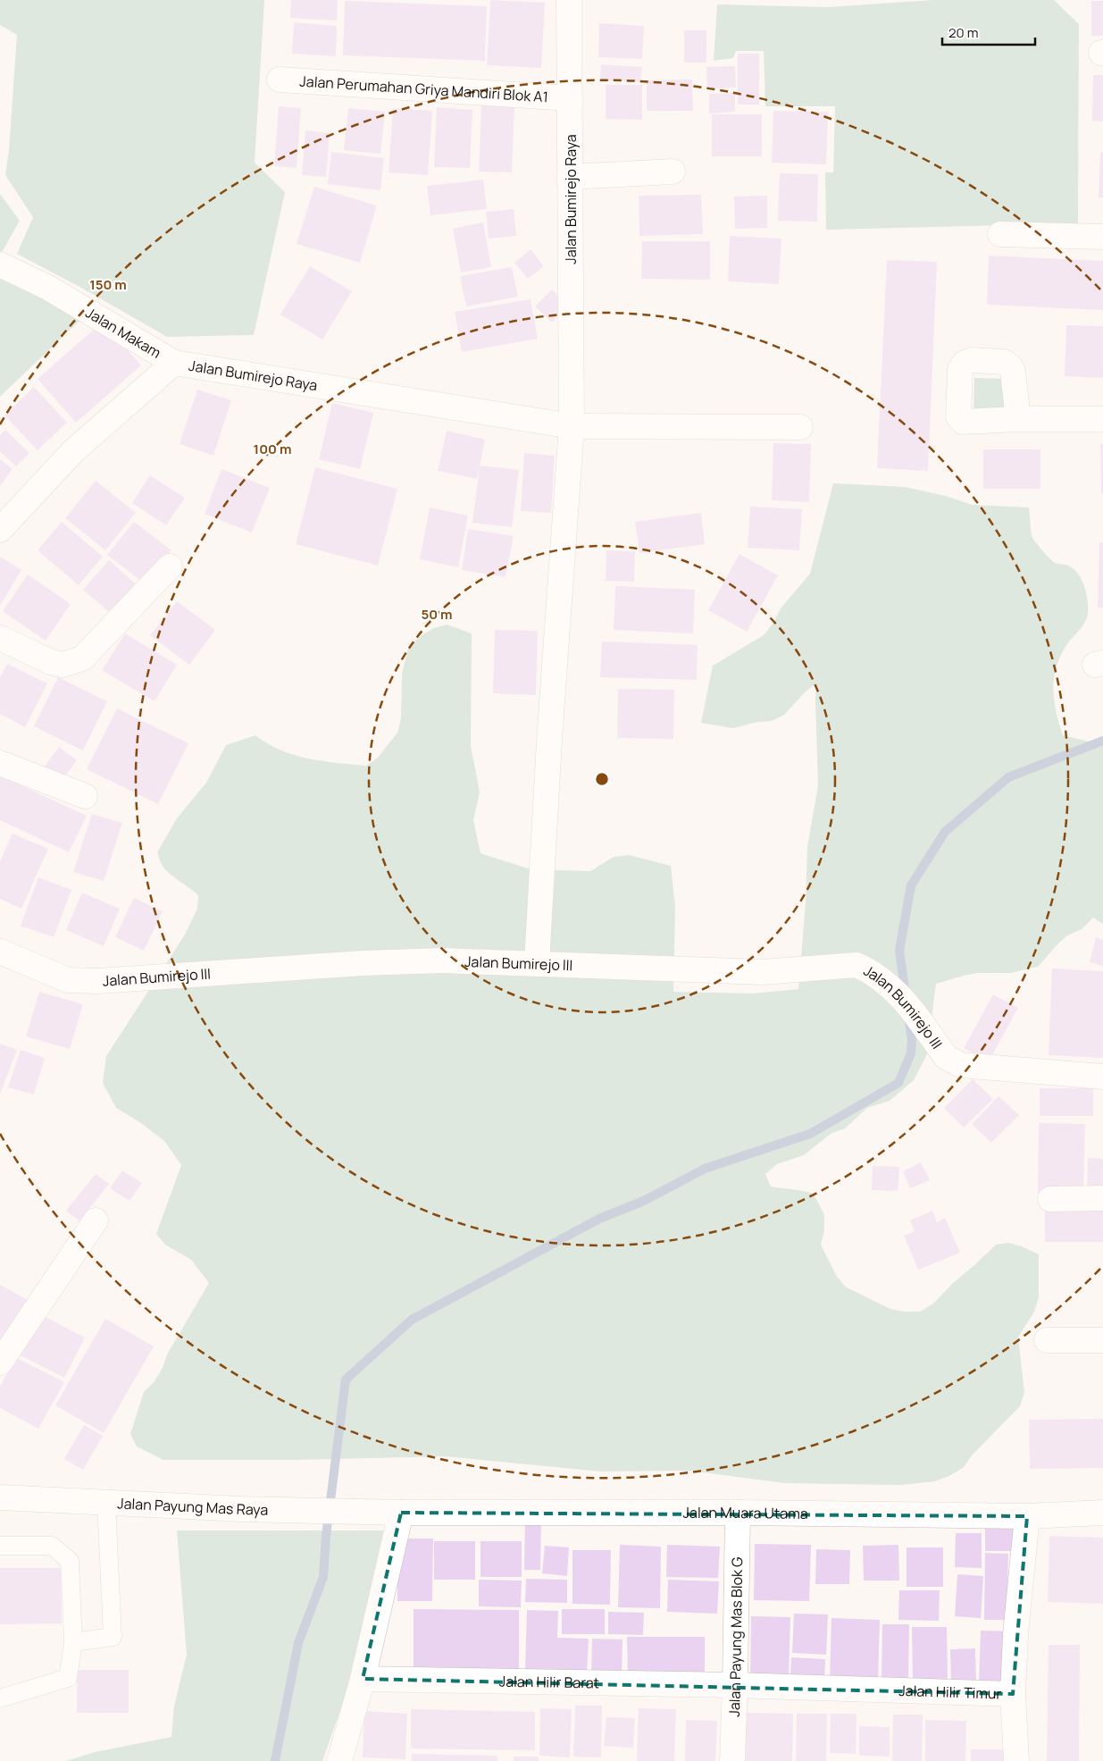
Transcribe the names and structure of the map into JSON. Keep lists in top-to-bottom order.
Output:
{
  "streets": {
    "street": [
      "Jalan Perumahan Griya Mandiri Blok A1",
      "Jalan Bumirejo Raya",
      "Jalan Makam",
      "Jalan Bumirejo III",
      "Jalan Payung Mas Raya",
      "Jalan Muara Utama",
      "Jalan Payung Mas Blok G",
      "Jalan Hilir Barat",
      "Jalan Hilir Timur"
    ]
  },
  "crossings": [
    ["Jalan Perumahan Griya Mandiri Blok A1", "Jalan Bumirejo Raya"],
    ["Jalan Bumirejo Raya", "Jalan Makam"],
    ["Jalan Payung Mas Raya", "Jalan Muara Utama"],
    ["Jalan Muara Utama", "Jalan Payung Mas Blok G"],
    ["Jalan Muara Utama", "Jalan Hilir Timur"],
    ["Jalan Payung Mas Blok G", "Jalan Hilir Barat"],
    ["Jalan Payung Mas Blok G", "Jalan Hilir Timur"],
    ["Jalan Hilir Barat", "Jalan Hilir Timur"]
  ],
  "scale_bar": "20 m",
  "rings": ["150 m", "100 m", "50 m"]
}
